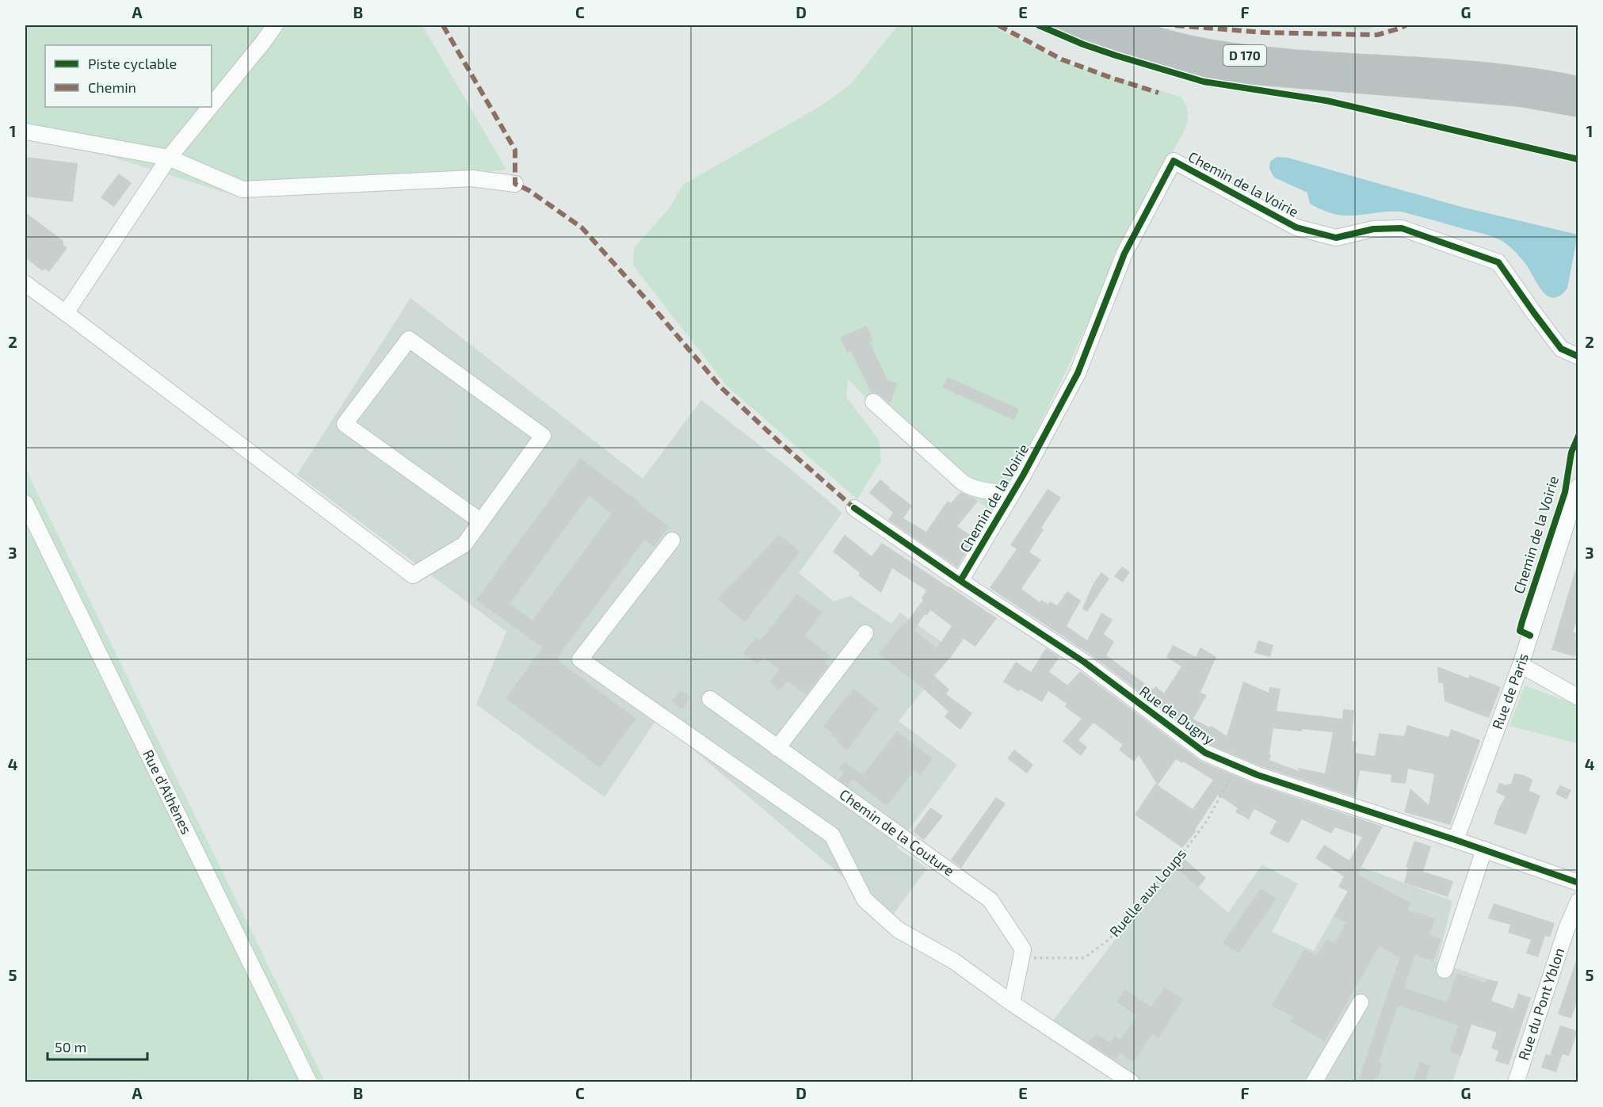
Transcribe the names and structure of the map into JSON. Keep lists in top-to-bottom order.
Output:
{
  "streets": {
    "highway": ["D 170"],
    "street": [
      "Chemin de la Voirie",
      "Rue de Paris",
      "Rue de Dugny",
      "Rue d'Athènes",
      "Chemin de la Couture",
      "Rue du Pont Yblon"
    ],
    "path": ["Ruelle aux Loups"]
  },
  "crossings": [
    ["Chemin de la Voirie", "Rue de Dugny"],
    ["Rue de Paris", "Rue de Dugny"],
    ["Rue de Dugny", "Ruelle aux Loups"],
    ["Chemin de la Couture", "Ruelle aux Loups"]
  ],
  "legend": ["Piste cyclable", "Chemin"],
  "scale_bar": "50 m",
  "grid": {
    "columns": [
      "A",
      "B",
      "C",
      "D",
      "E",
      "F",
      "G"
    ],
    "rows": [
      "1",
      "2",
      "3",
      "4",
      "5"
    ]
  }
}
